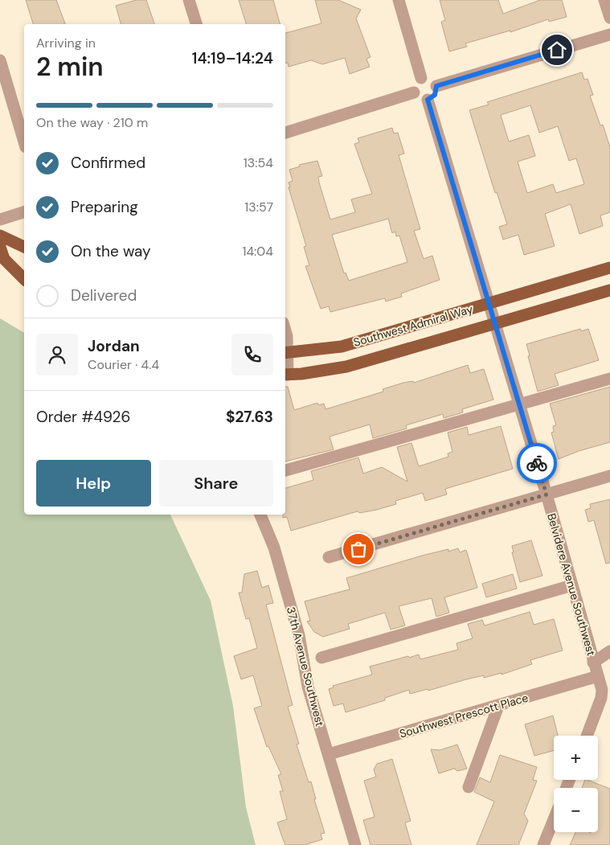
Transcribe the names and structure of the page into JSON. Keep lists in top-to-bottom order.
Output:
{
  "streets": {
    "main road": ["Southwest Admiral Way"],
    "street": ["Belvidere Avenue Southwest", "37th Avenue Southwest", "Southwest Prescott Place"]
  },
  "crossings": [
    ["Southwest Admiral Way", "Belvidere Avenue Southwest"],
    ["Belvidere Avenue Southwest", "Southwest Prescott Place"],
    ["37th Avenue Southwest", "Southwest Prescott Place"]
  ],
  "page": {
    "heading": ["2 min", "Arriving in", "14:19–14:24"],
    "panel": [
      "Jordan",
      "Courier · 4.4",
      "Order #4926",
      "$27.63"
    ],
    "bar": "On the way · 210 m",
    "list": [
      ["Confirmed", "13:54"],
      ["Preparing", "13:57"],
      ["On the way", "14:04"],
      "Delivered"
    ],
    "buttons": ["Help", "Share"],
    "map_buttons": ["+", "−"]
  }
}
